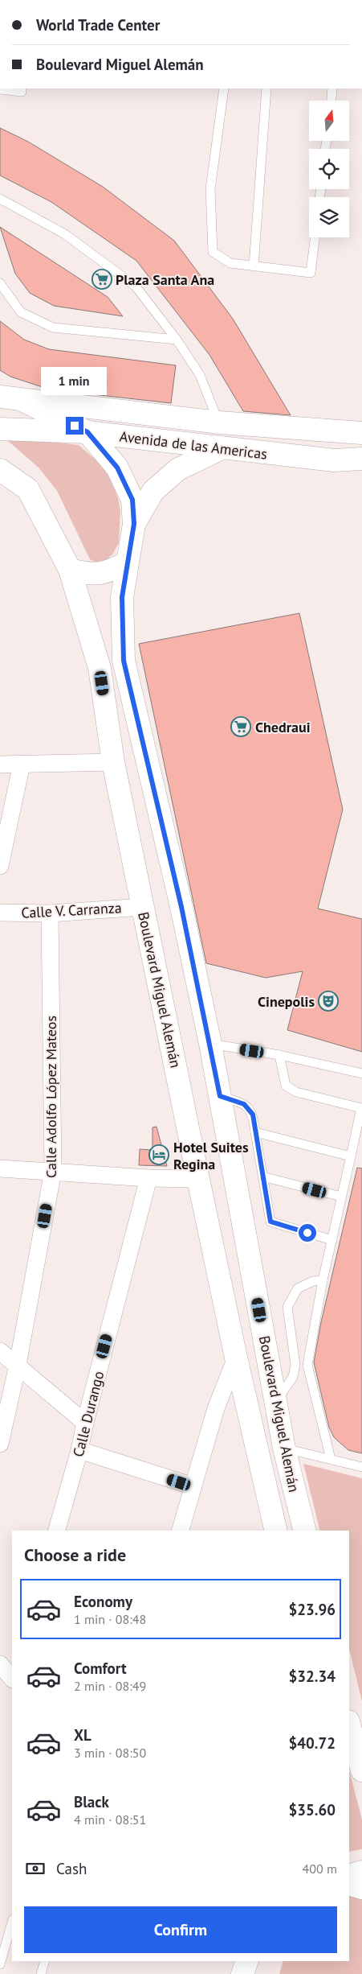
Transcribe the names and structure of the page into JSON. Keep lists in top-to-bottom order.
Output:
{
  "streets": {
    "main road": ["Avenida de las Americas", "Boulevard Miguel Alemán"],
    "street": ["Calle V. Carranza", "Calle Adolfo López Mateos", "Calle Durango"]
  },
  "crossings": [
    ["Avenida de las Americas", "Boulevard Miguel Alemán"],
    ["Calle V. Carranza", "Boulevard Miguel Alemán"],
    ["Calle V. Carranza", "Calle Adolfo López Mateos"]
  ],
  "places": {
    "supermarket": ["Plaza Santa Ana", "Chedraui"],
    "theatre": ["Cinepolis"],
    "hotel": ["Hotel Suites Regina"]
  },
  "north": "top",
  "page": {
    "banner": ["World Trade Center", "Boulevard Miguel Alemán"],
    "bubble": "1 min",
    "heading": "Choose a ride",
    "list": [
      {
        "name": "Economy",
        "note": "1 min · 08:48",
        "value": "$23.96"
      },
      {
        "name": "Comfort",
        "note": "2 min · 08:49",
        "value": "$32.34"
      },
      {
        "name": "XL",
        "note": "3 min · 08:50",
        "value": "$40.72"
      },
      {
        "name": "Black",
        "note": "4 min · 08:51",
        "value": "$35.60"
      }
    ],
    "pay": ["Cash", "400 m"],
    "buttons": "Confirm"
  }
}
